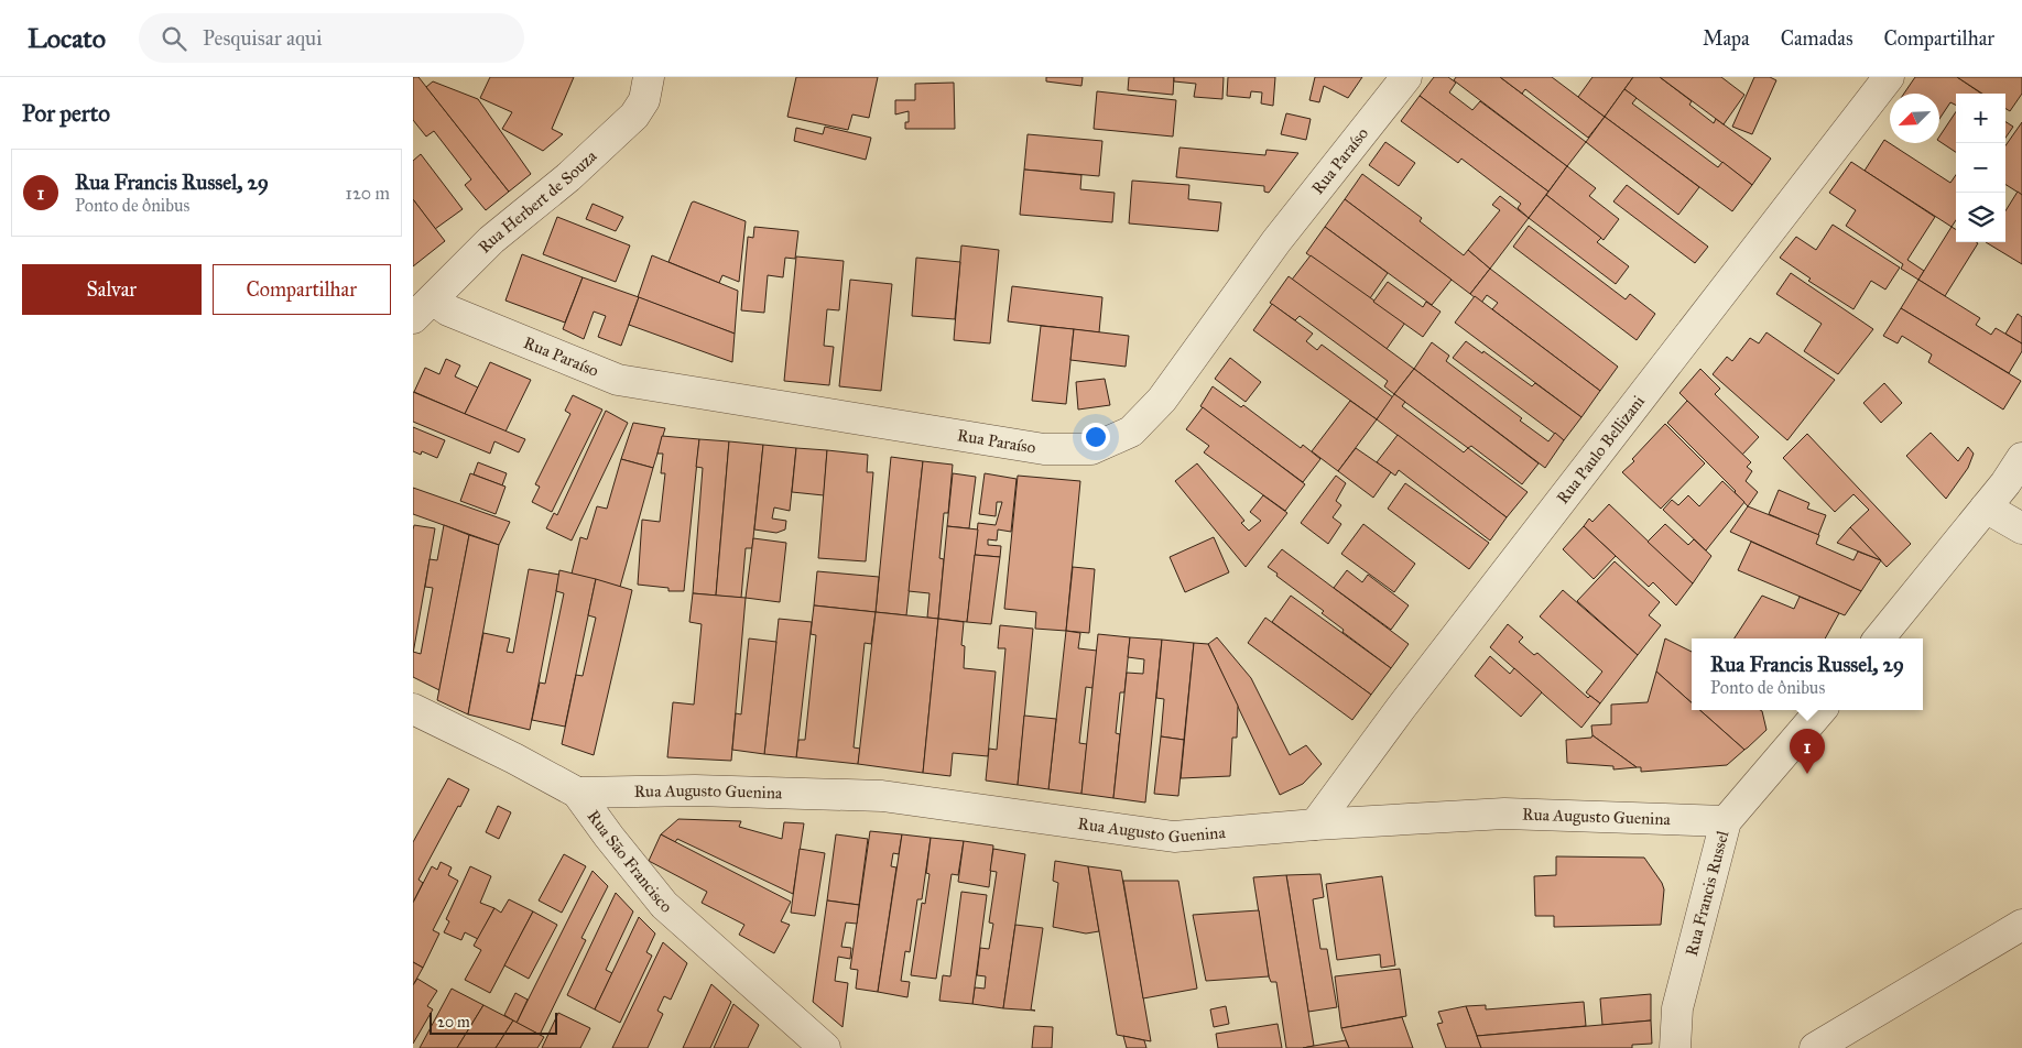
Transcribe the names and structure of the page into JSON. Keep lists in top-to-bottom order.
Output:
{
  "streets": {
    "street": [
      "Rua Paraíso",
      "Rua Herbert de Souza",
      "Rua Paulo Bellizani",
      "Rua Augusto Guenina",
      "Rua São Francisco",
      "Rua Francis Russel"
    ]
  },
  "crossings": [
    ["Rua Paraíso", "Rua Herbert de Souza"],
    ["Rua Paulo Bellizani", "Rua Augusto Guenina"],
    ["Rua Augusto Guenina", "Rua São Francisco"],
    ["Rua Augusto Guenina", "Rua Francis Russel"]
  ],
  "scale_bar": "20 m",
  "north": "bottom left",
  "page": {
    "header": "Locato",
    "search": "Pesquisar aqui",
    "nav": ["Mapa", "Camadas", "Compartilhar"],
    "heading": "Por perto",
    "map_buttons": ["+", "−"],
    "list": [
      {
        "mark": "1",
        "name": "Rua Francis Russel, 29",
        "note": "Ponto de ônibus",
        "value": "120 m"
      }
    ],
    "buttons": ["Salvar", "Compartilhar"],
    "popup": ["Rua Francis Russel, 29", "Ponto de ônibus"],
    "pins": "1",
    "scale": "20 m"
  }
}
